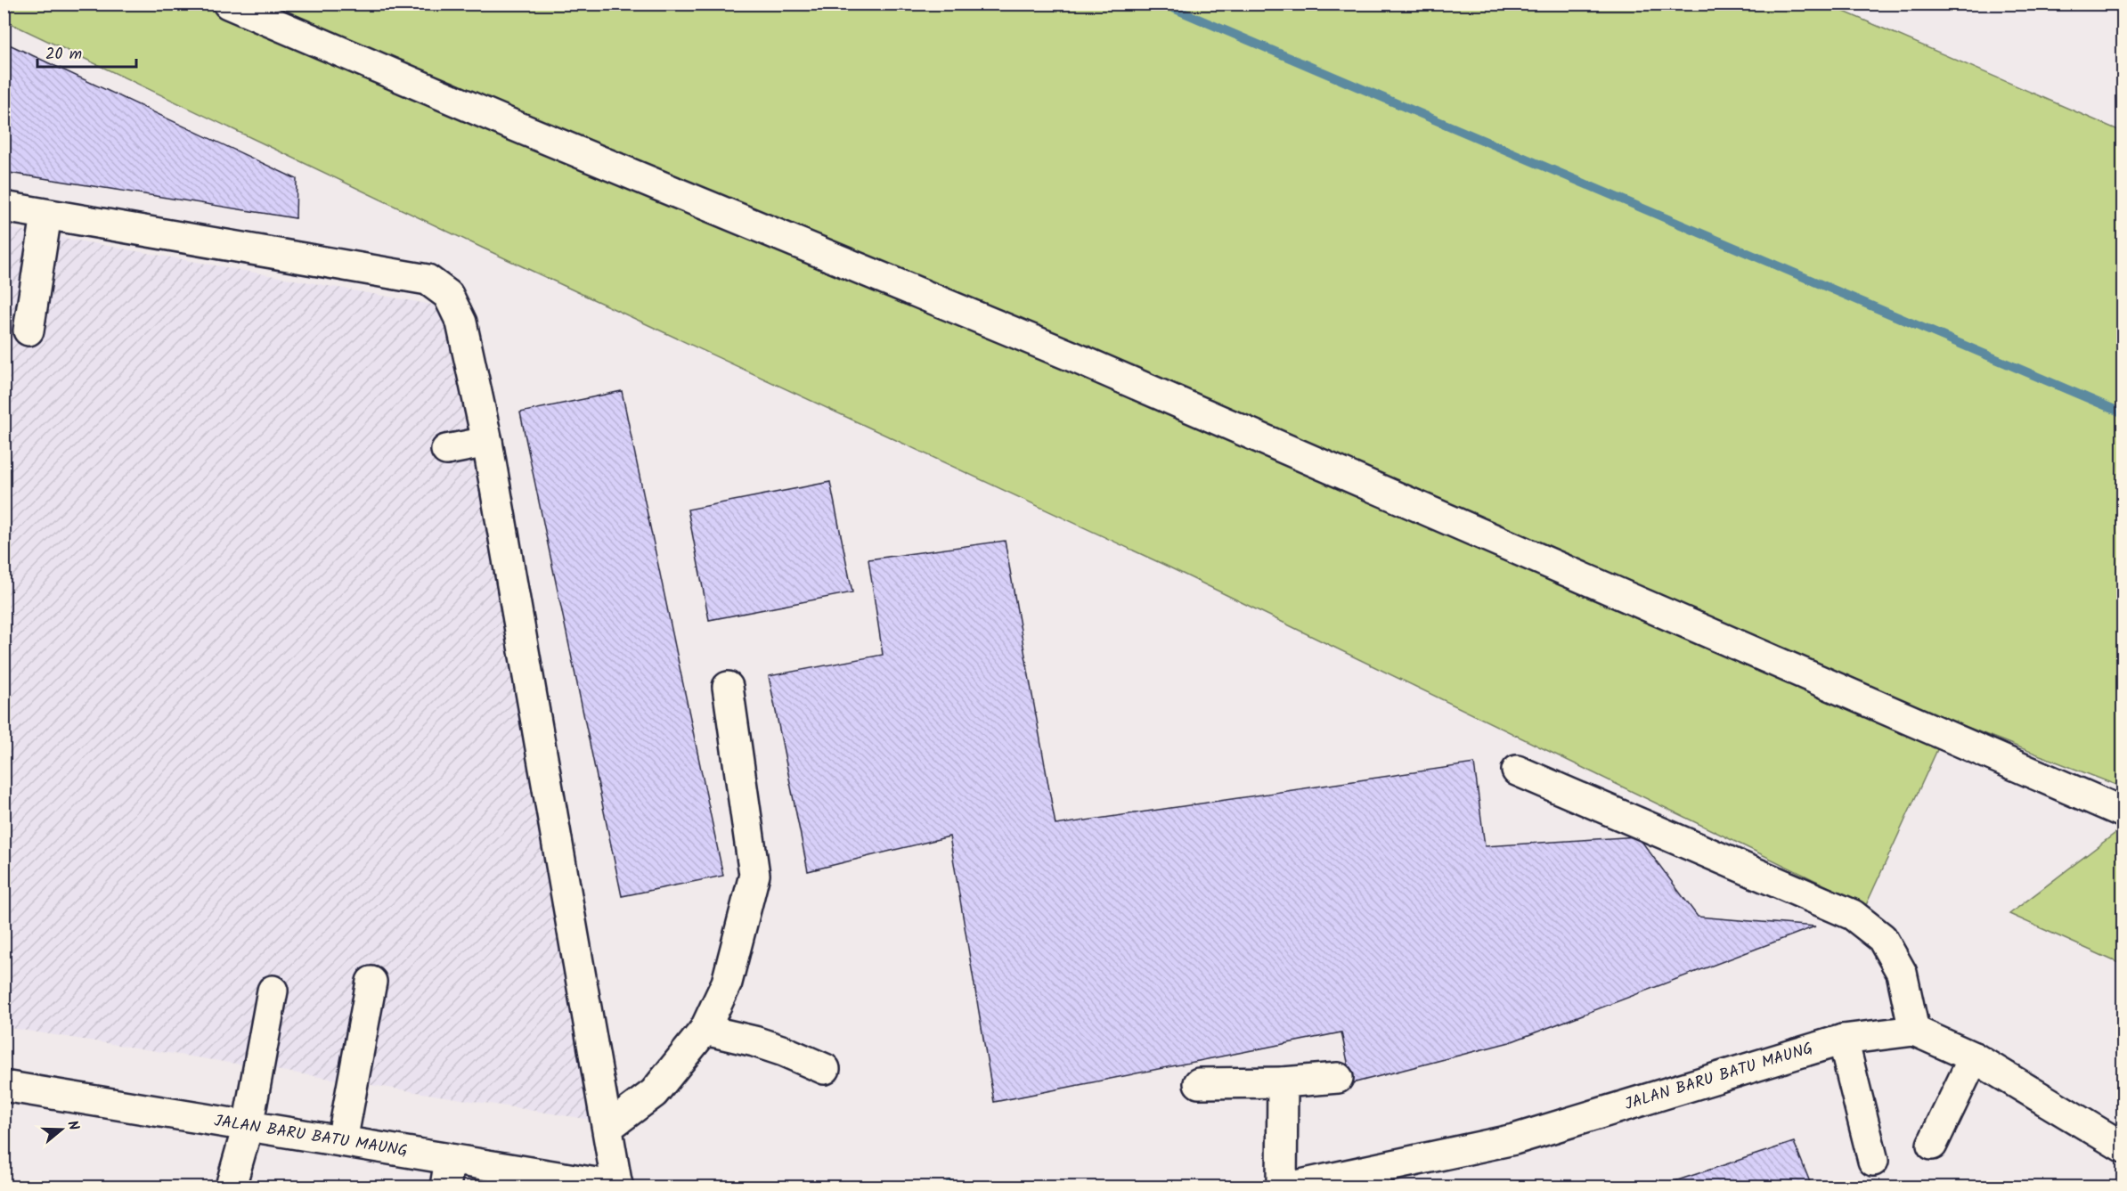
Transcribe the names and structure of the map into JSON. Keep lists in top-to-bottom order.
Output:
{
  "streets": {
    "street": ["JALAN BARU BATU MAUNG"]
  },
  "scale_bar": "20 m",
  "north": "right"
}
